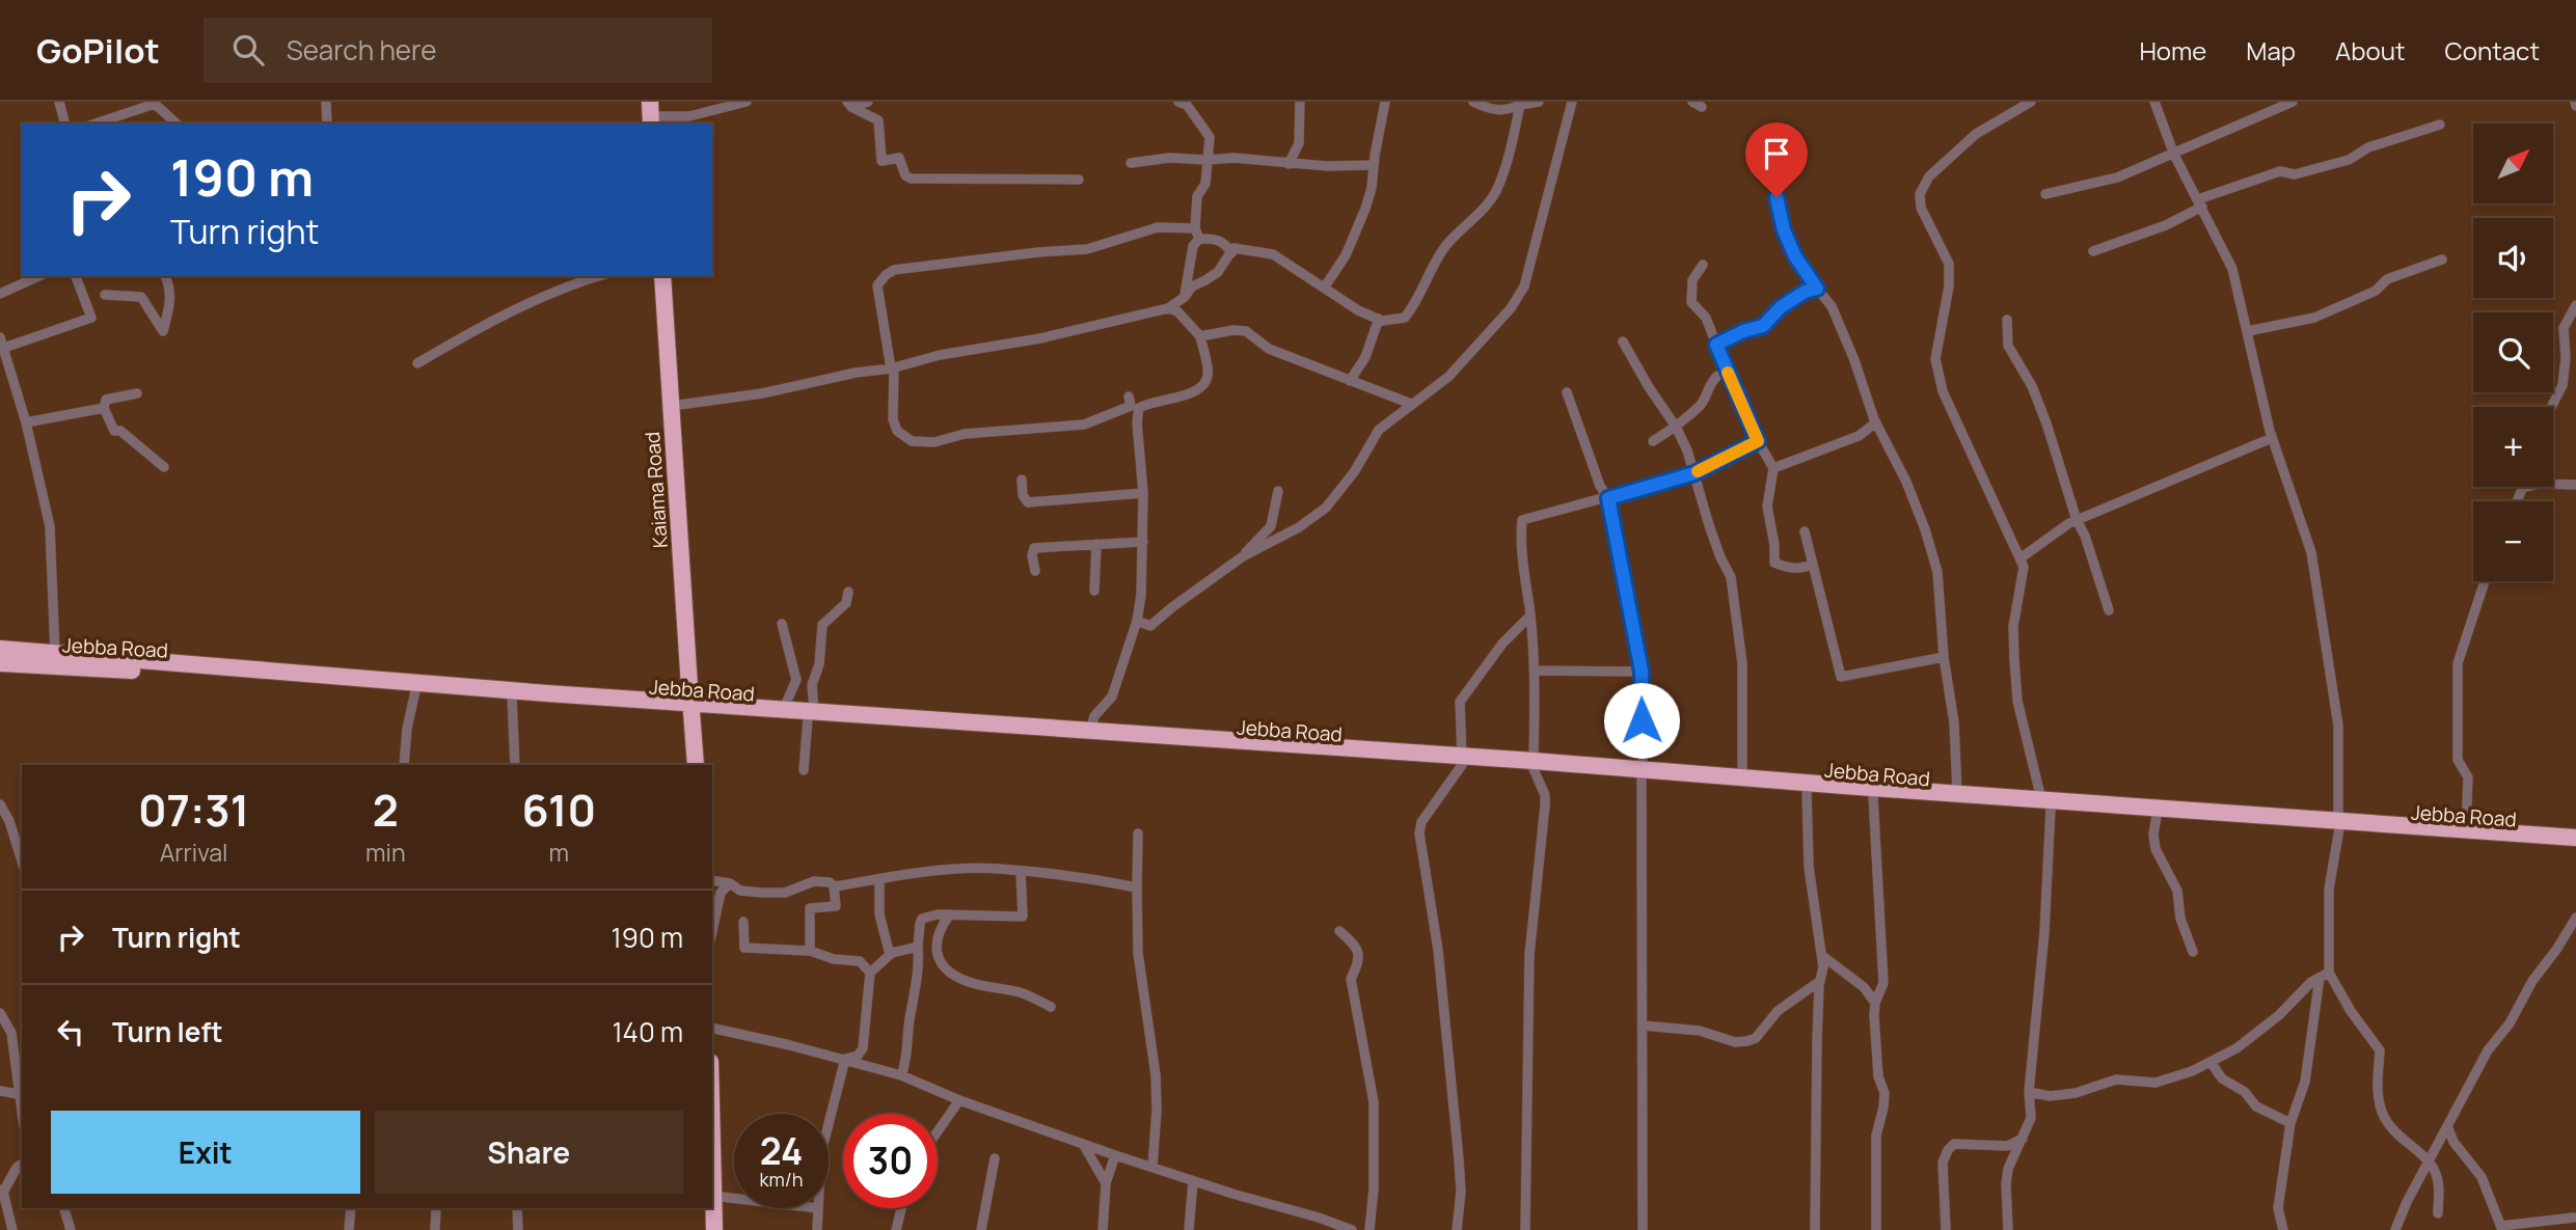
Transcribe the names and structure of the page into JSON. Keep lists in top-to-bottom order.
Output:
{
  "streets": {
    "highway": ["Kaiama Road", "Jebba Road"]
  },
  "crossings": [
    ["Kaiama Road", "Jebba Road"]
  ],
  "north": "top right",
  "page": {
    "header": "GoPilot",
    "search": "Search here",
    "nav": [
      "Home",
      "Map",
      "About",
      "Contact"
    ],
    "map_buttons": ["+", "−"],
    "turn": ["190 m", "Turn right"],
    "eta": [
      "07:31",
      "Arrival",
      "2",
      "min",
      "610",
      "m"
    ],
    "list": [
      {
        "name": "Turn right",
        "value": "190 m"
      },
      {
        "name": "Turn left",
        "value": "140 m"
      }
    ],
    "buttons": ["Exit", "Share"],
    "speed": "24 km/h",
    "limit": "30"
  }
}
